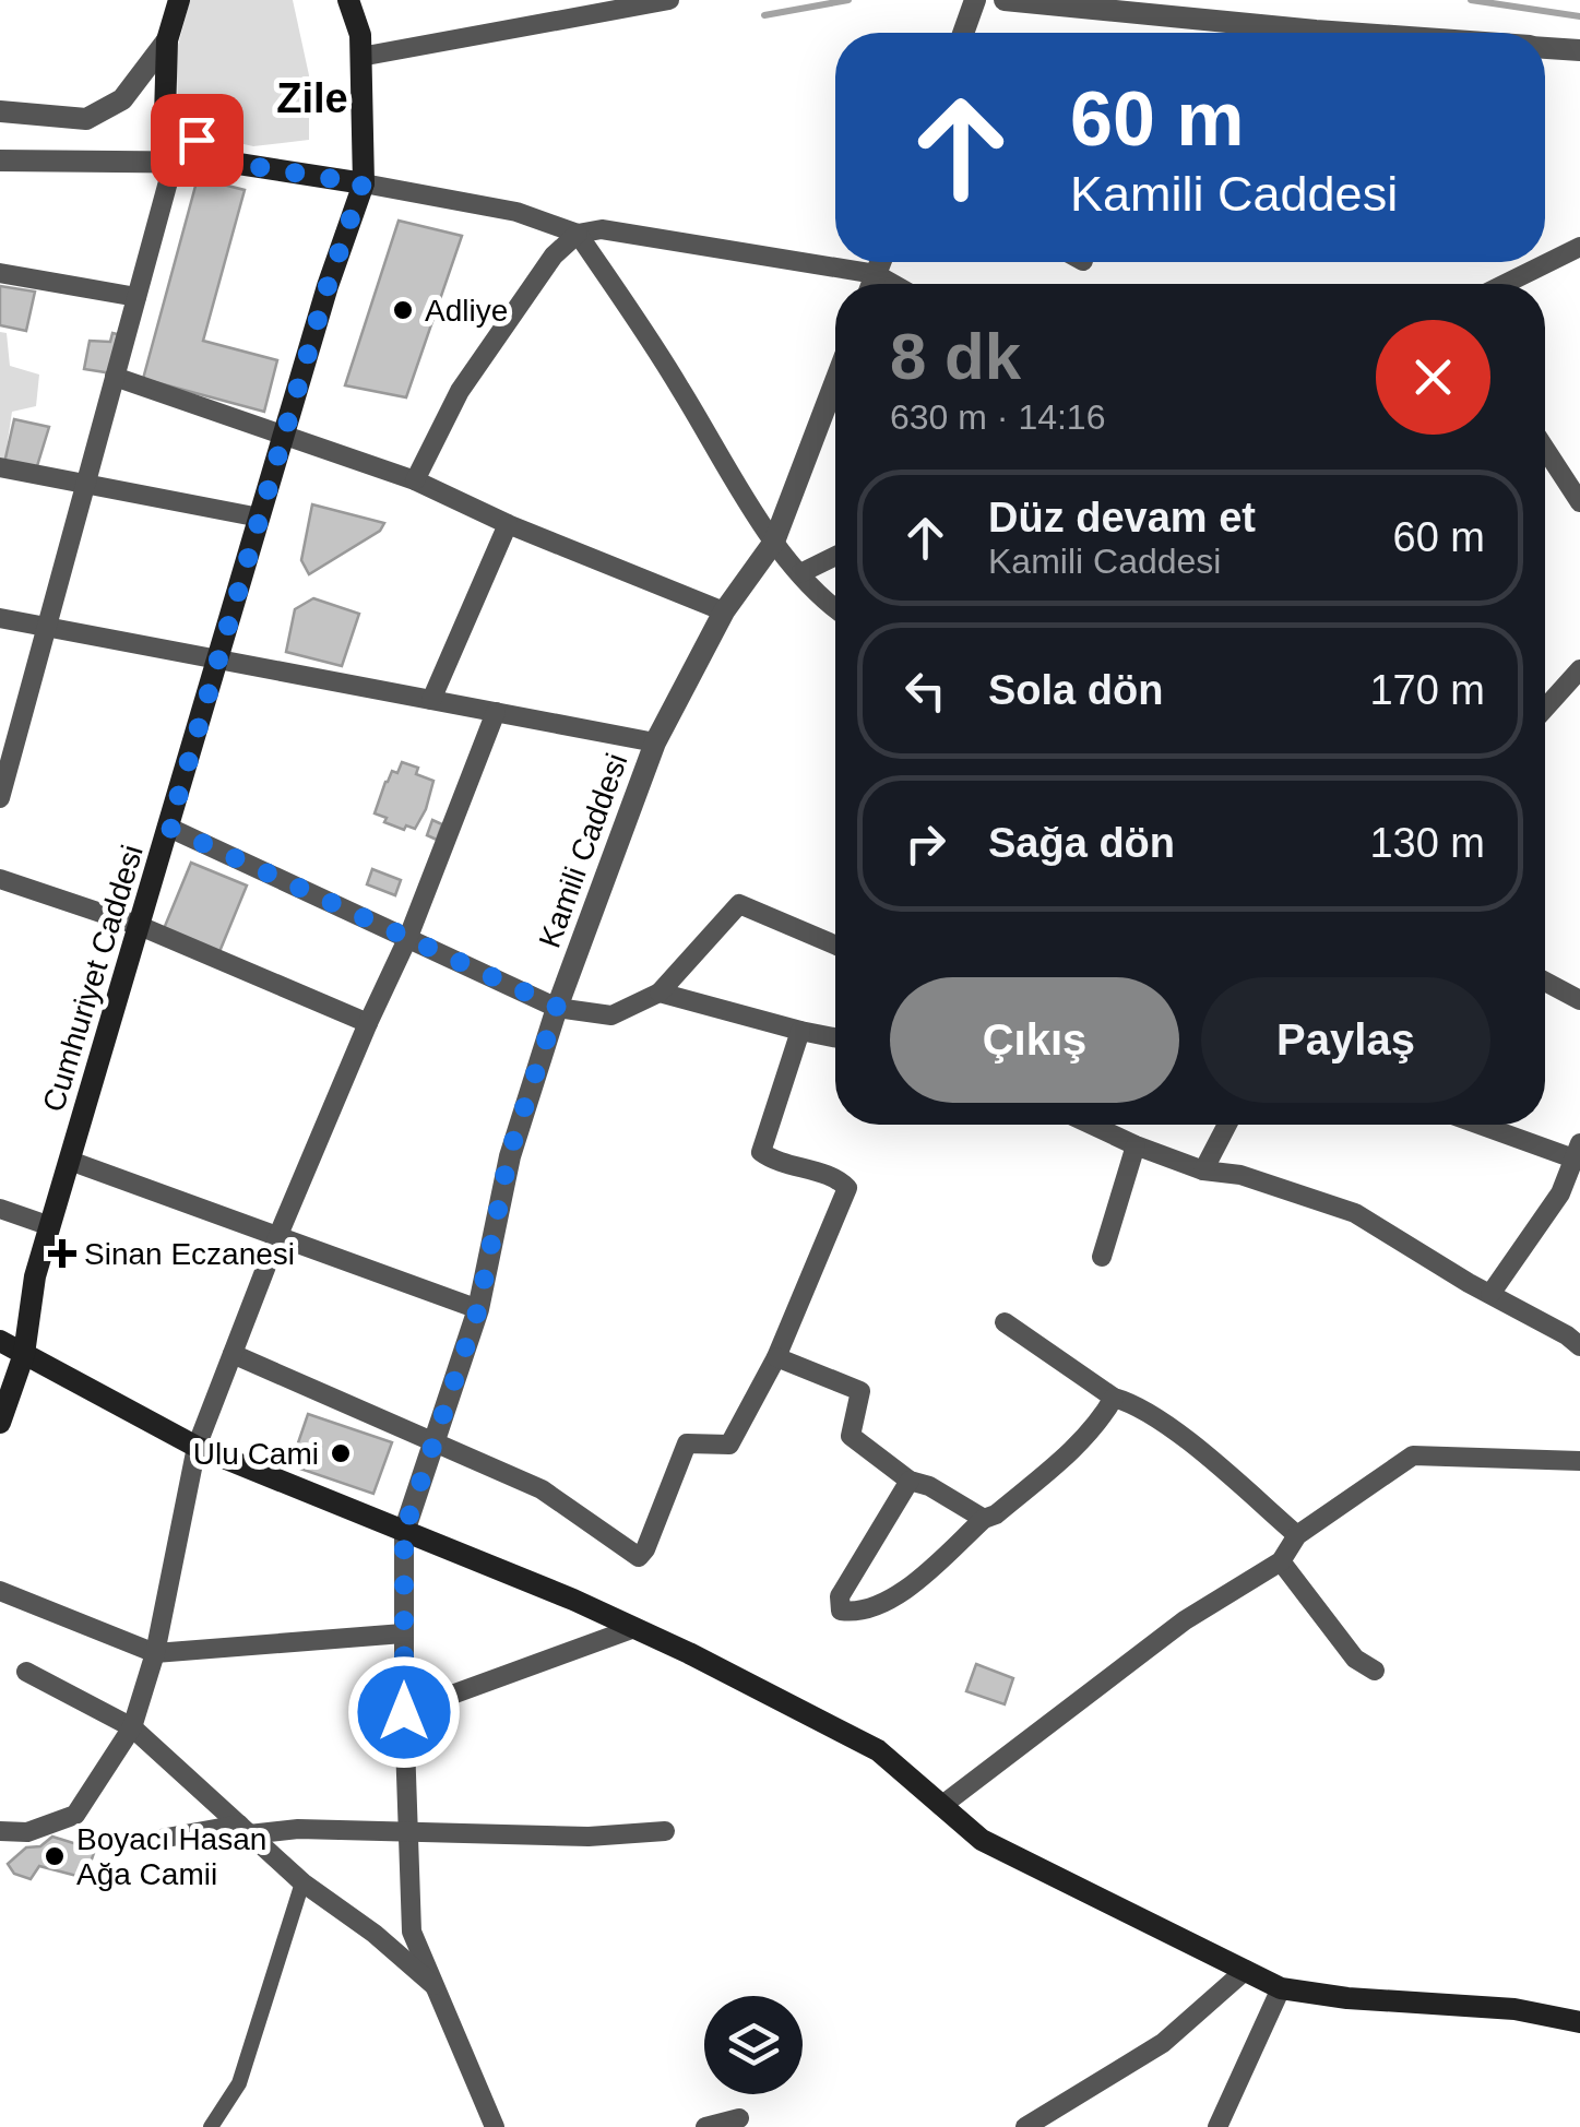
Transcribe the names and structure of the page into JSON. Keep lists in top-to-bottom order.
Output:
{
  "streets": {
    "main road": ["Cumhuriyet Caddesi"],
    "street": ["Kamili Caddesi"]
  },
  "districts": ["Zile"],
  "places": {
    "other": ["Adliye", "Ulu Cami", "Boyacı Hasan Ağa Camii"],
    "health": ["Sinan Eczanesi"]
  },
  "page": {
    "turn": ["60 m", "Kamili Caddesi"],
    "heading": ["8 dk", "630 m · 14:16"],
    "list": [
      {
        "name": "Düz devam et",
        "note": "Kamili Caddesi",
        "value": "60 m"
      },
      {
        "name": "Sola dön",
        "value": "170 m"
      },
      {
        "name": "Sağa dön",
        "value": "130 m"
      }
    ],
    "buttons": ["Çıkış", "Paylaş"]
  }
}
